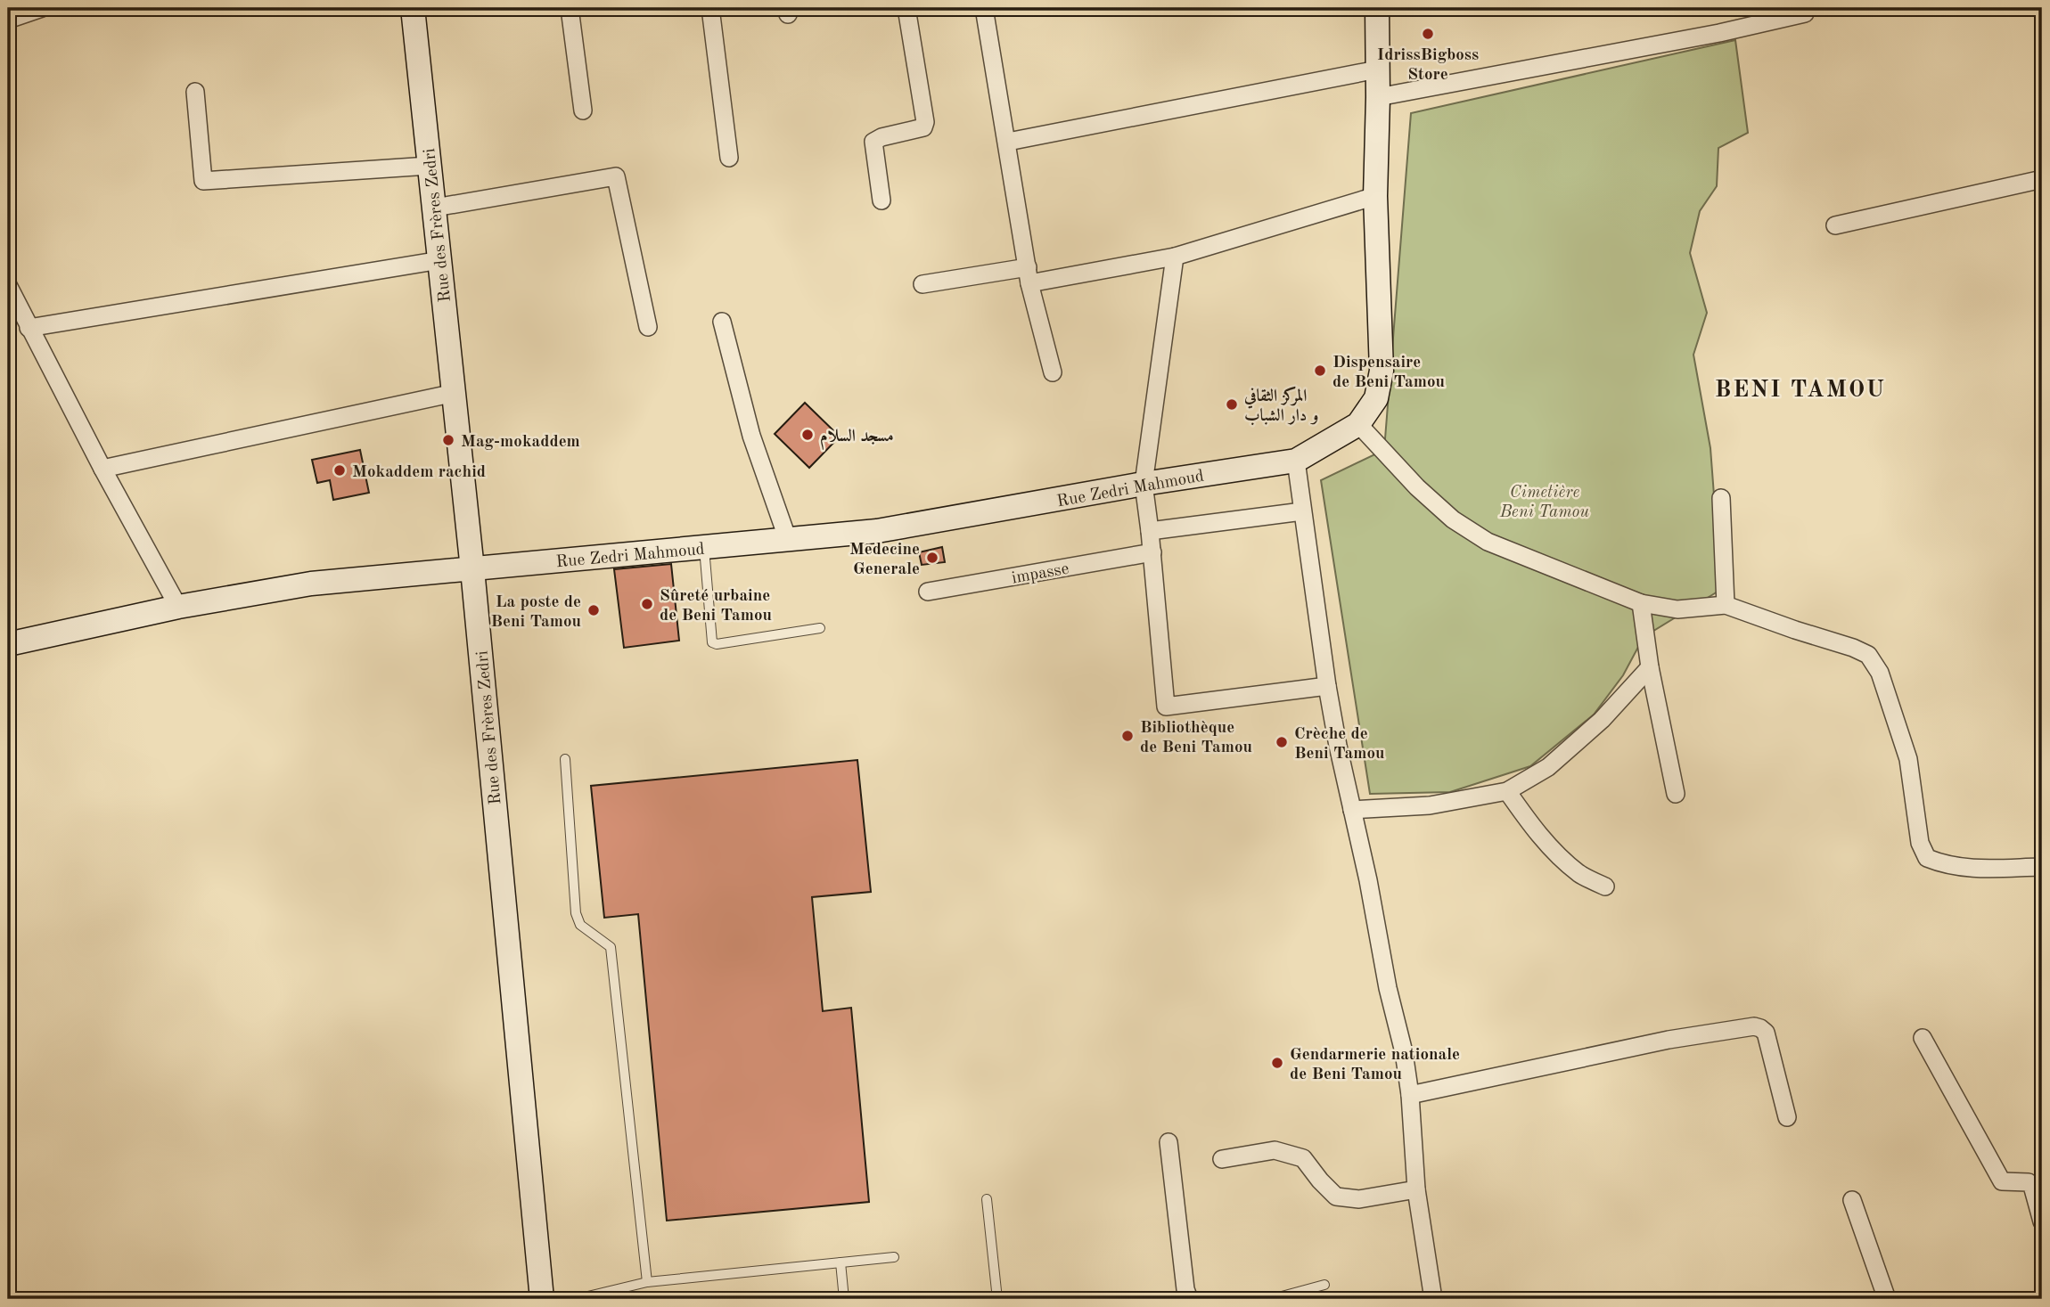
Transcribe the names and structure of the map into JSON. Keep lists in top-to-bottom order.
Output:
{
  "streets": {
    "street": ["Rue des Frères Zedri", "Rue Zedri Mahmoud", "impasse"]
  },
  "crossings": [
    ["Rue des Frères Zedri", "Rue Zedri Mahmoud"]
  ],
  "districts": ["BENI TAMOU"],
  "parks": ["Cimetière Beni Tamou"],
  "places": [
    "IdrissBigboss Store",
    "Dispensaire de Beni Tamou",
    "المركز الثقافي و دار الشباب",
    "مسجد السلام",
    "Mag-mokaddem",
    "Mokaddem rachid",
    "Medecine Generale",
    "Sûreté urbaine de Beni Tamou",
    "La poste de Beni Tamou",
    "Bibliothèque de Beni Tamou",
    "Crèche de Beni Tamou",
    "Gendarmerie nationale de Beni Tamou"
  ]
}
